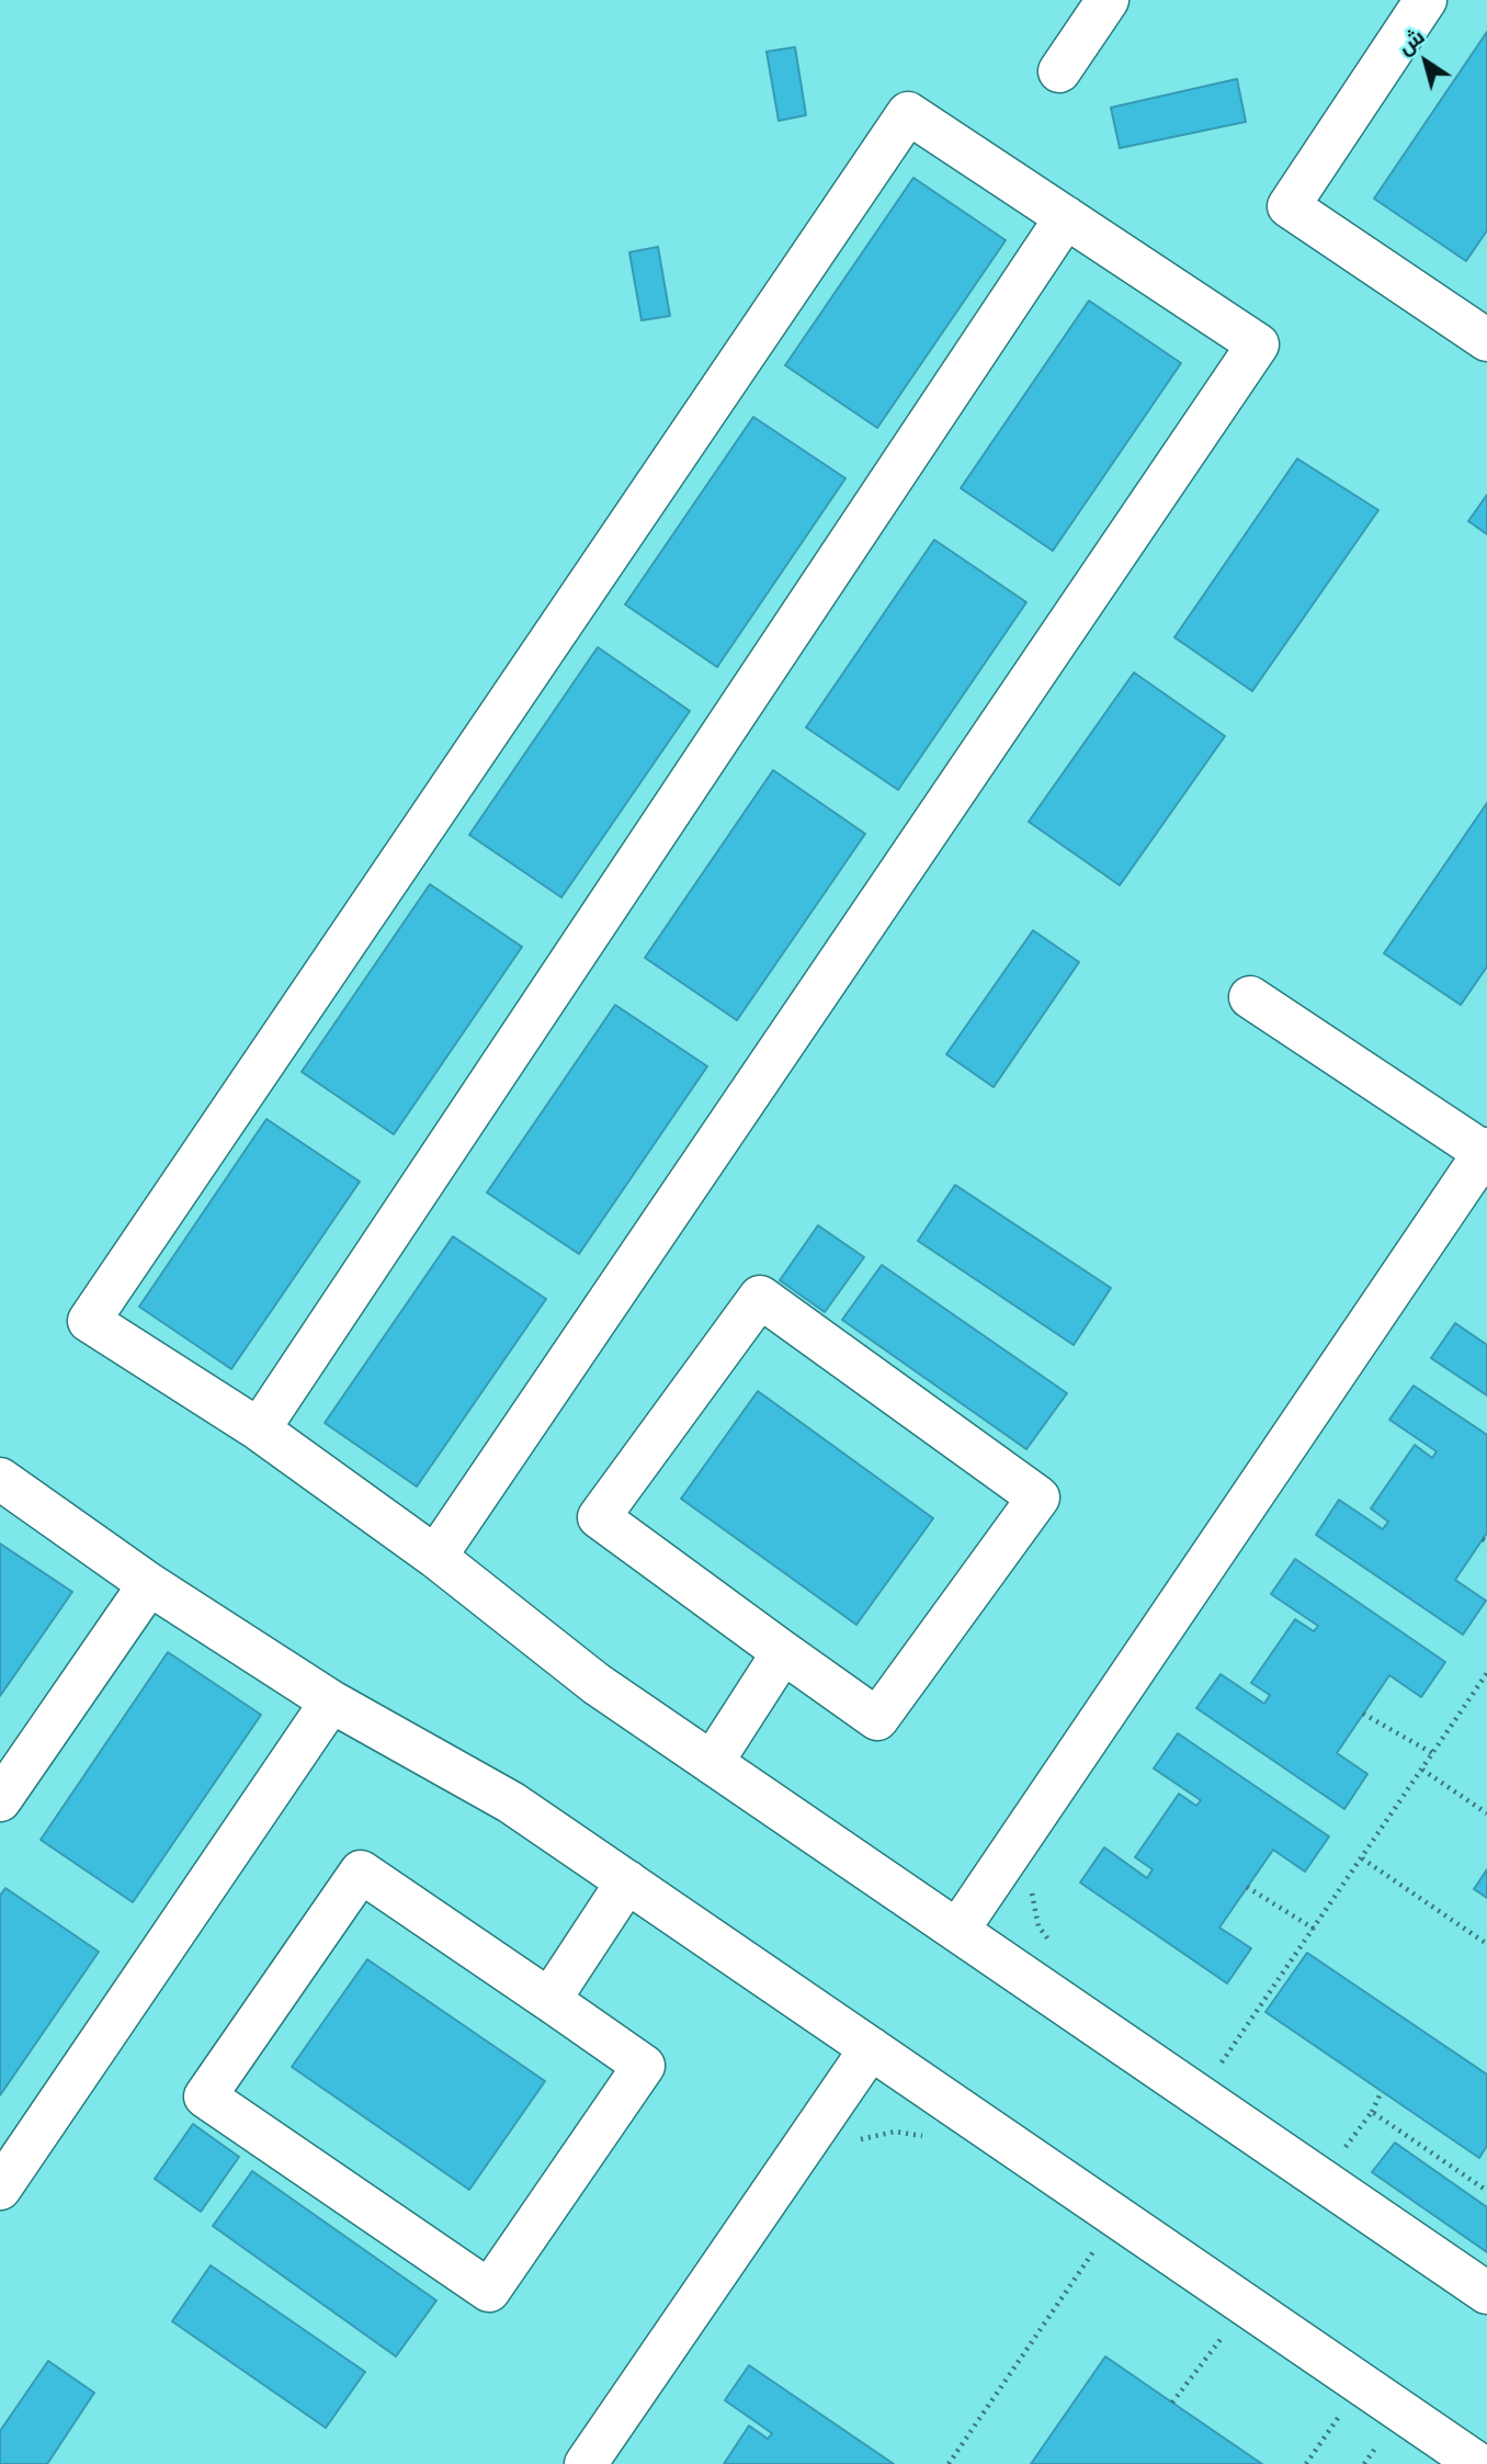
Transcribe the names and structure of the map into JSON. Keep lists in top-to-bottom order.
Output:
{
  "north": "top left"
}
